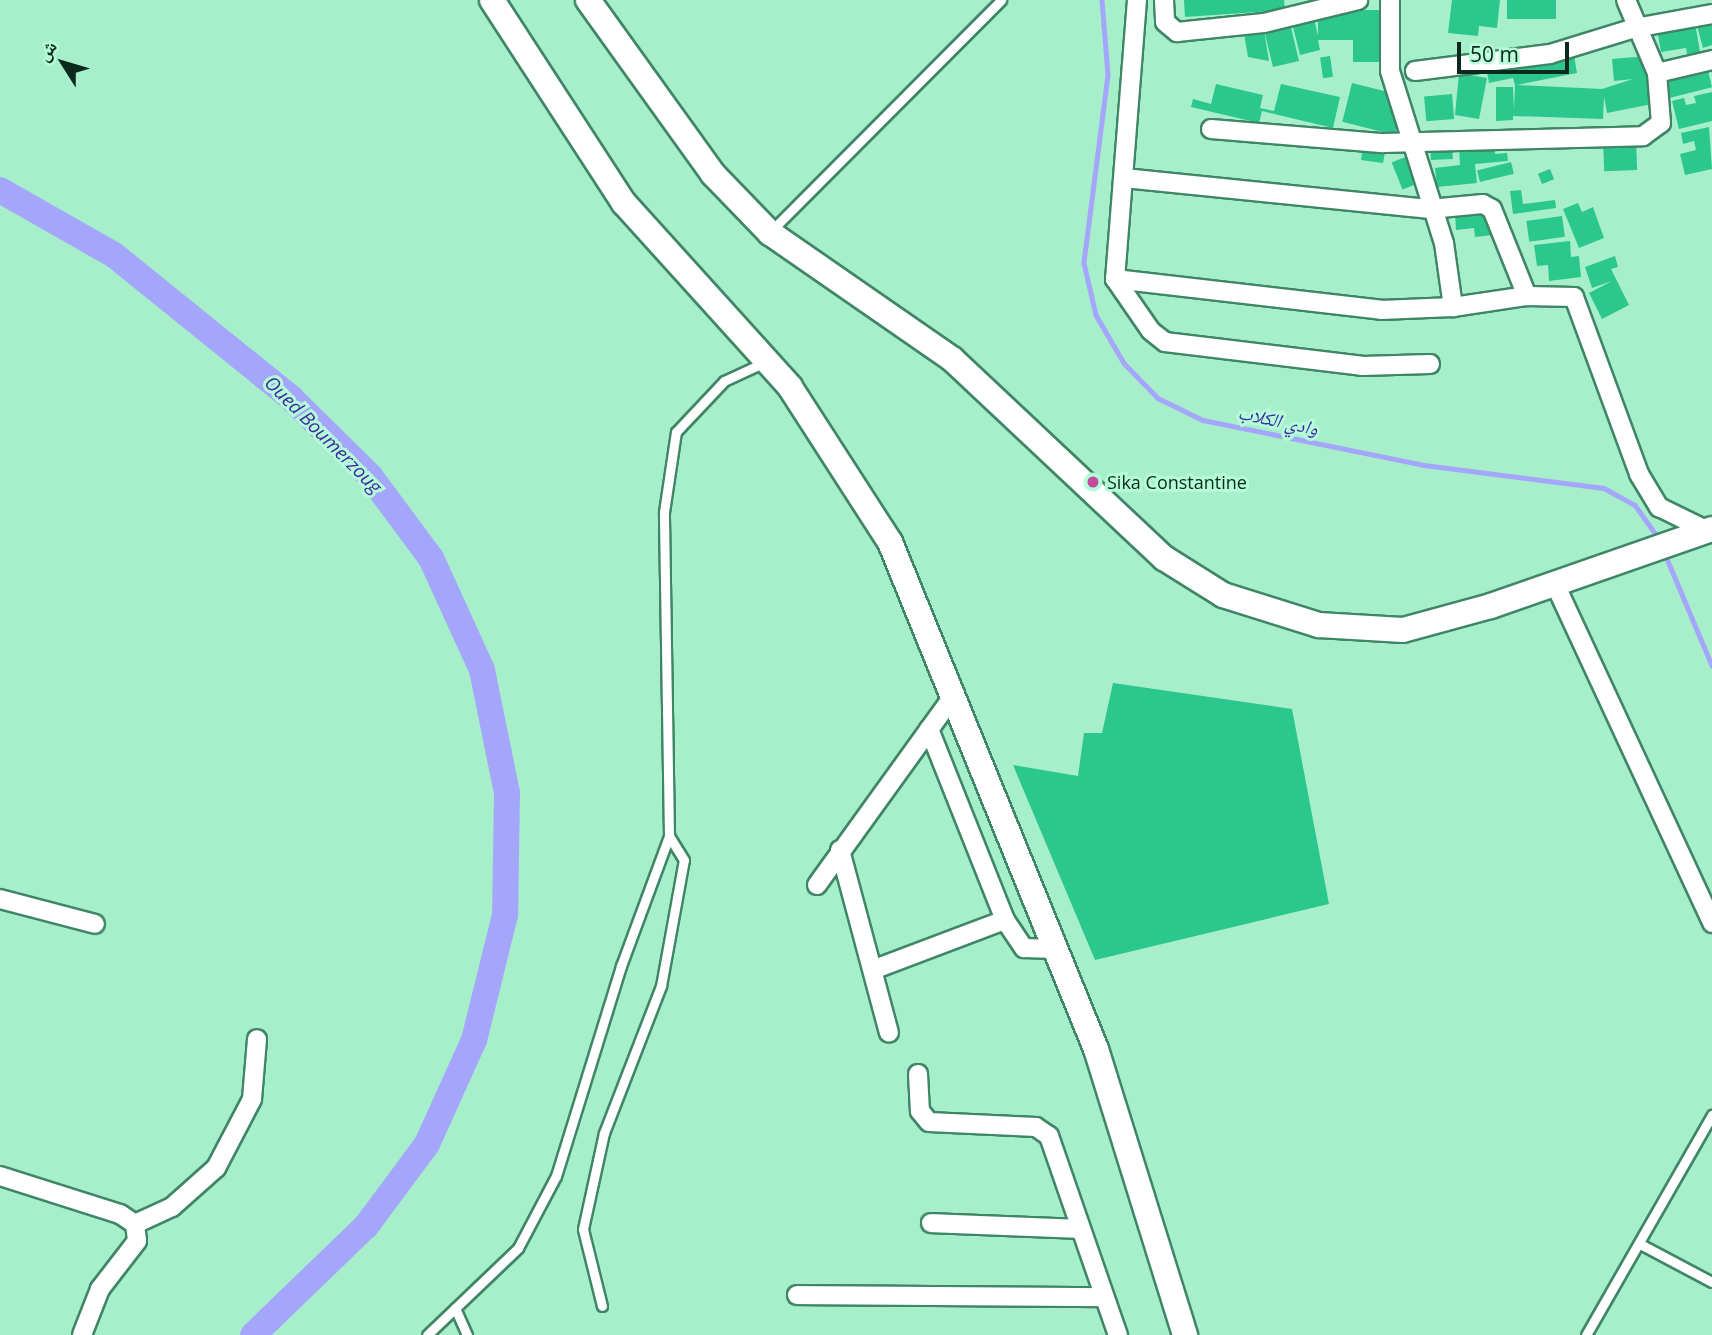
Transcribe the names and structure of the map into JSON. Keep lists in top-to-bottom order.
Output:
{
  "water": ["وادي الكلاب", "Oued Boumerzoug"],
  "places": ["Sika Constantine"],
  "scale_bar": "50 m",
  "north": "top left"
}
